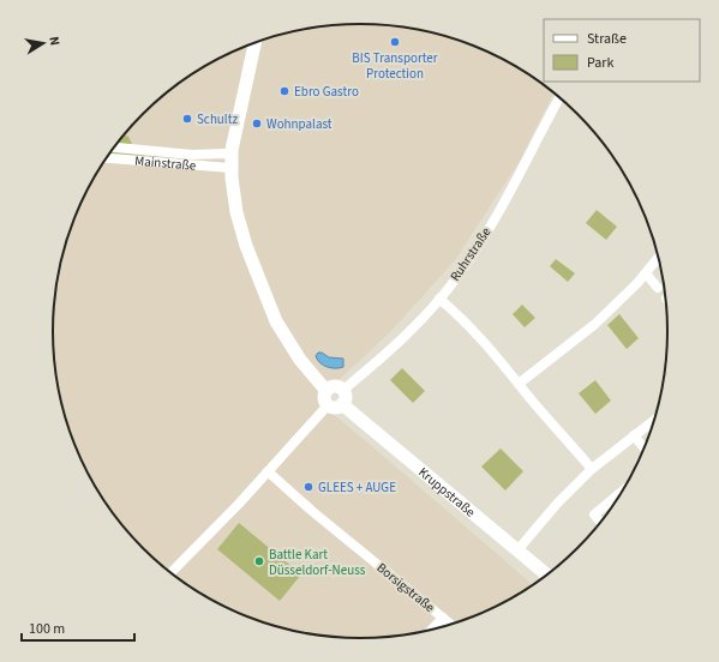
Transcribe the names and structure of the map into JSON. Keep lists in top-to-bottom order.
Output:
{
  "streets": {
    "street": [
      "Mainstraße",
      "Ruhrstraße",
      "Kruppstraße",
      "Borsigstraße"
    ]
  },
  "crossings": [
    ["Ruhrstraße", "Kruppstraße"]
  ],
  "places": [
    "BIS Transporter Protection",
    "Ebro Gastro",
    "Schultz",
    "Wohnpalast",
    "GLEES + AUGE",
    "Battle Kart Düsseldorf-Neuss"
  ],
  "legend": ["Straße", "Park"],
  "scale_bar": "100 m",
  "north": "right"
}
